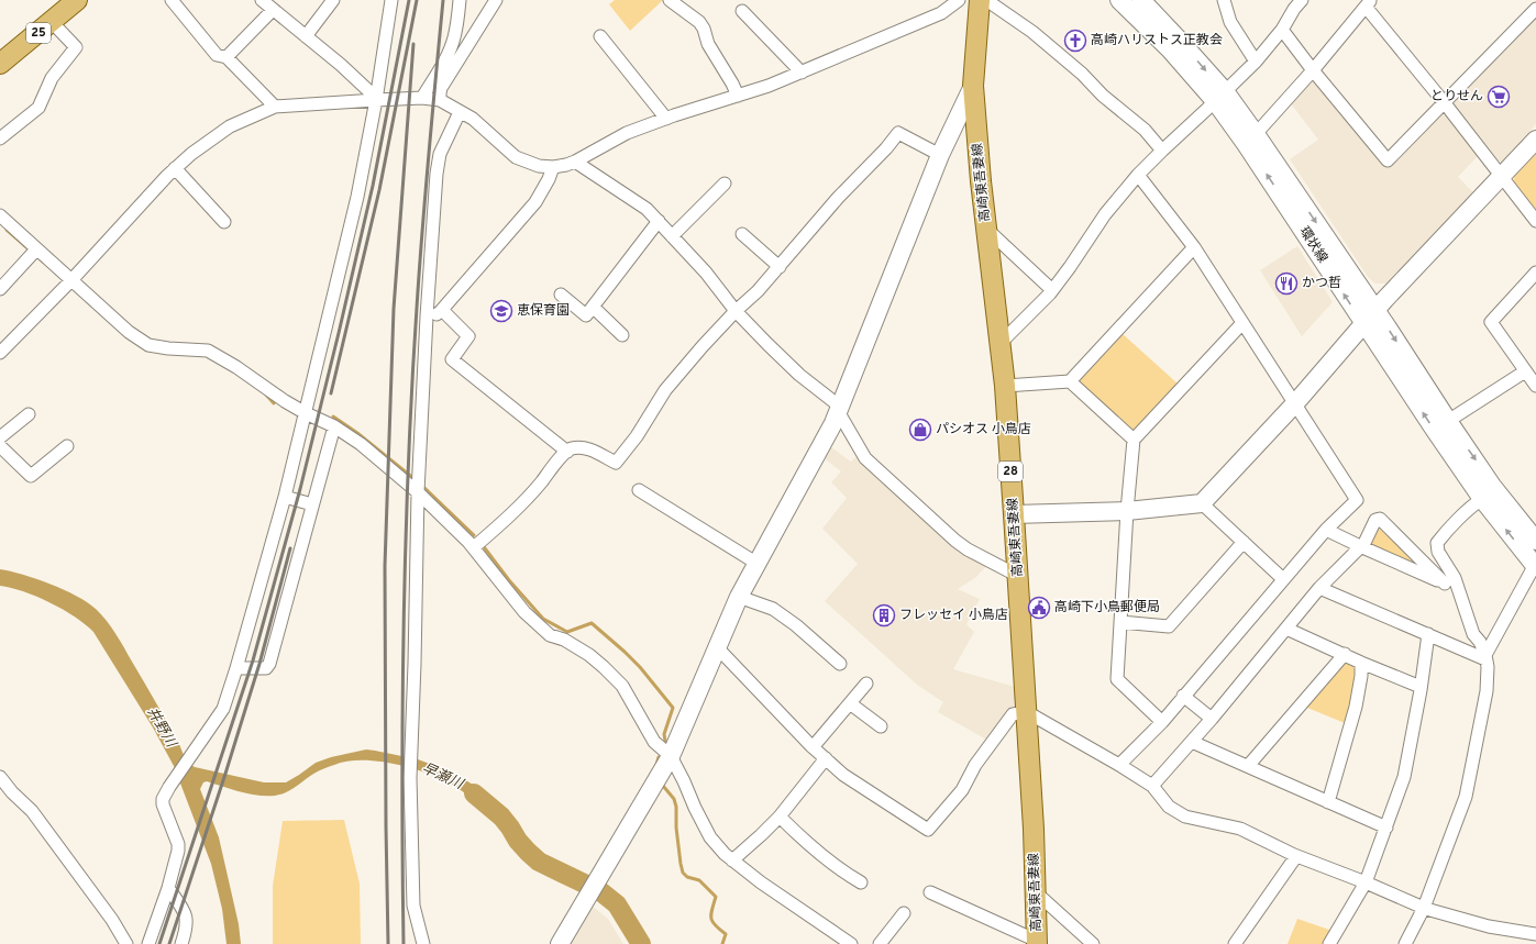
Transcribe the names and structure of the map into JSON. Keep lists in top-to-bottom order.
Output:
{
  "streets": {
    "main road": ["25", "高崎東吾妻線", "28"],
    "street": ["環状線"]
  },
  "water": ["井野川", "早瀬川"],
  "places": {
    "church": ["高崎ハリストス正教会"],
    "supermarket": ["とりせん"],
    "restaurant": ["かつ哲"],
    "school or university": ["恵保育園"],
    "shop": ["パシオス 小鳥店"],
    "public building": ["高崎下小鳥郵便局"],
    "building": ["フレッセイ 小鳥店"]
  }
}
